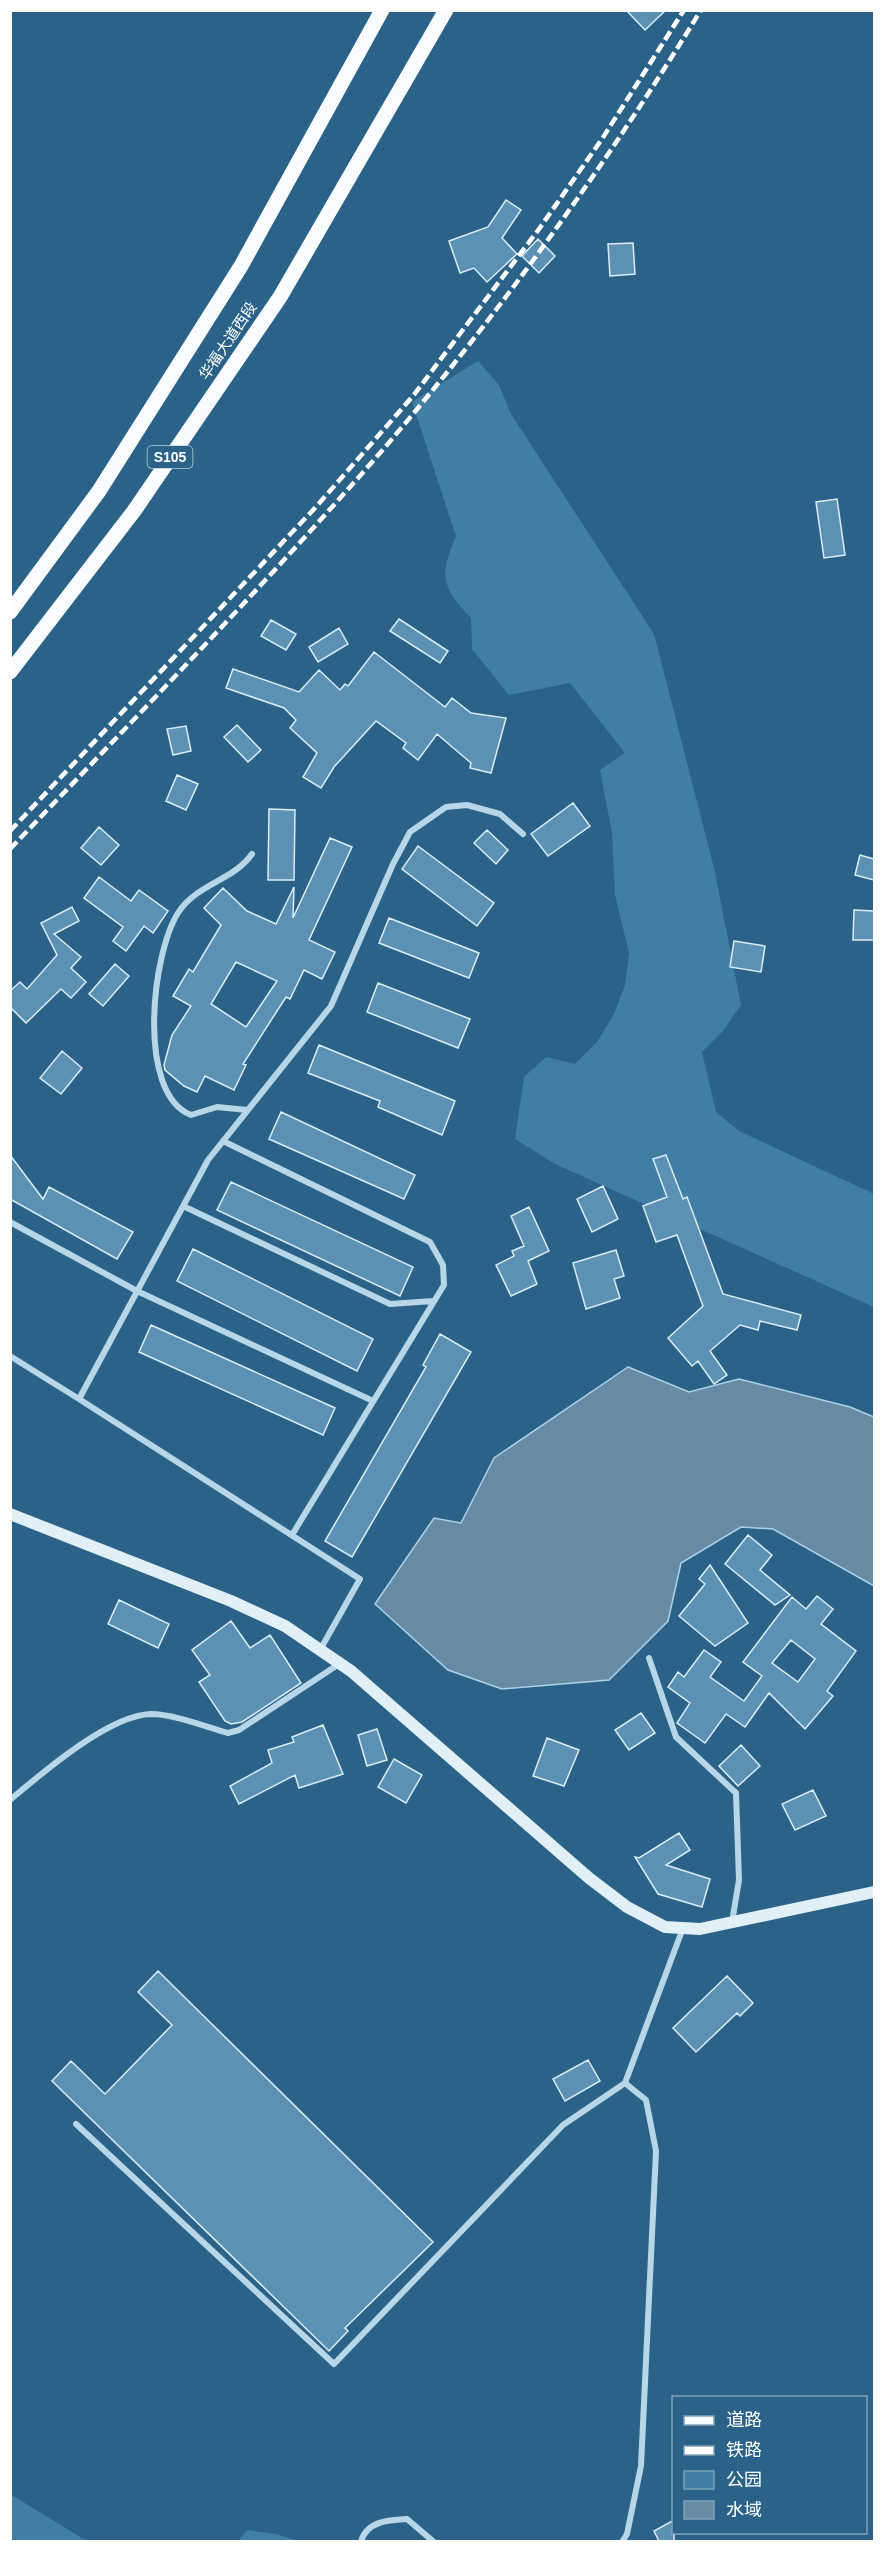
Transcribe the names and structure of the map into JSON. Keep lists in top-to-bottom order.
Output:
{
  "streets": {
    "main road": ["华福大道西段", "S105"]
  },
  "legend": [
    "道路",
    "铁路",
    "公园",
    "水域"
  ]
}
